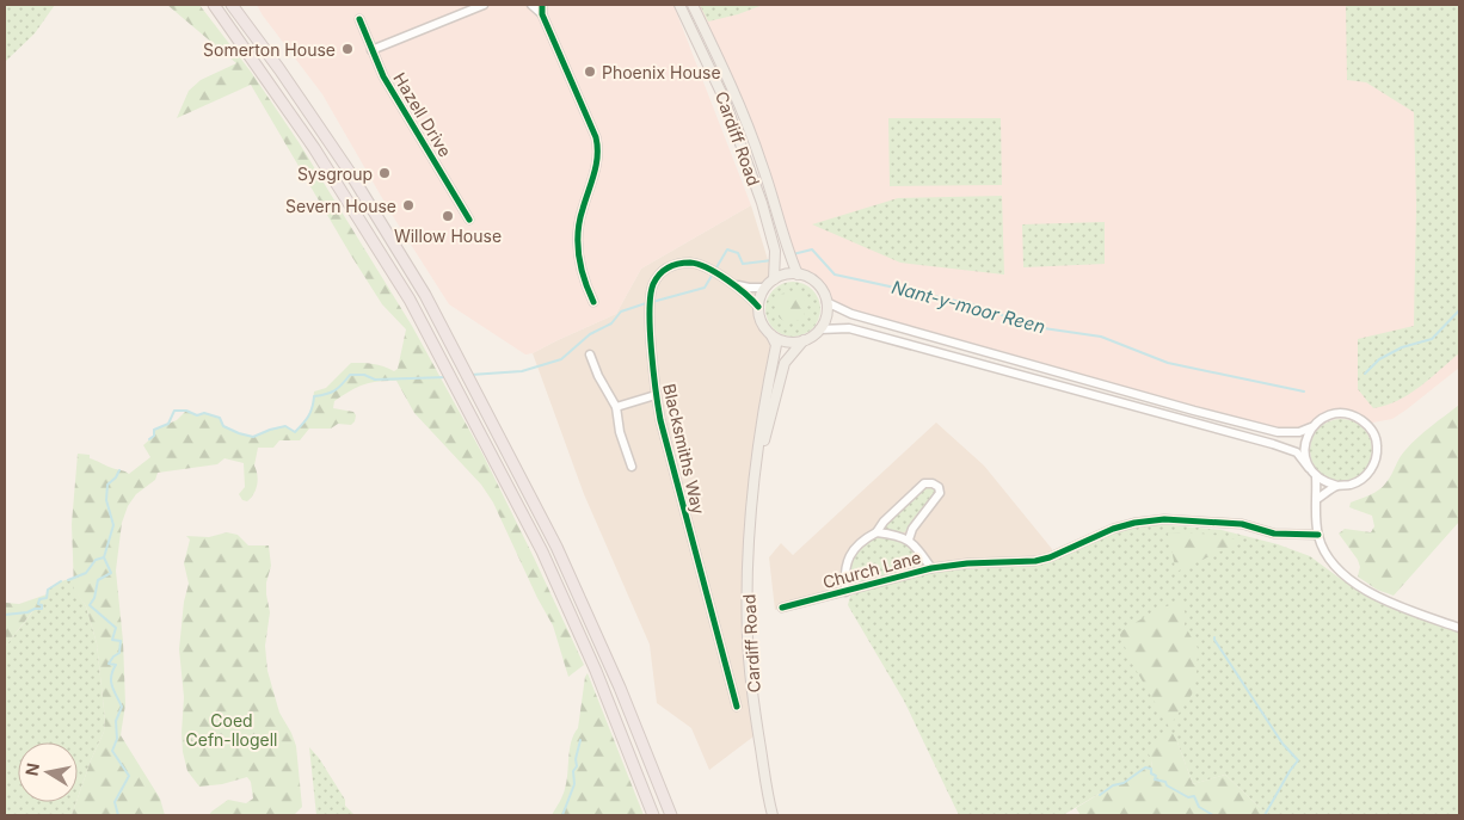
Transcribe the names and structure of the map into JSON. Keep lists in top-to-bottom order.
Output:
{
  "streets": {
    "main road": ["Cardiff Road"],
    "street": ["Hazell Drive", "Blacksmiths Way", "Church Lane"]
  },
  "crossings": [
    ["Cardiff Road", "Blacksmiths Way"]
  ],
  "water": ["Nant-y-moor Reen"],
  "parks": ["Coed Cefn-llogell"],
  "places": [
    "Somerton House",
    "Phoenix House",
    "Sysgroup",
    "Severn House",
    "Willow House"
  ],
  "north": "left"
}
